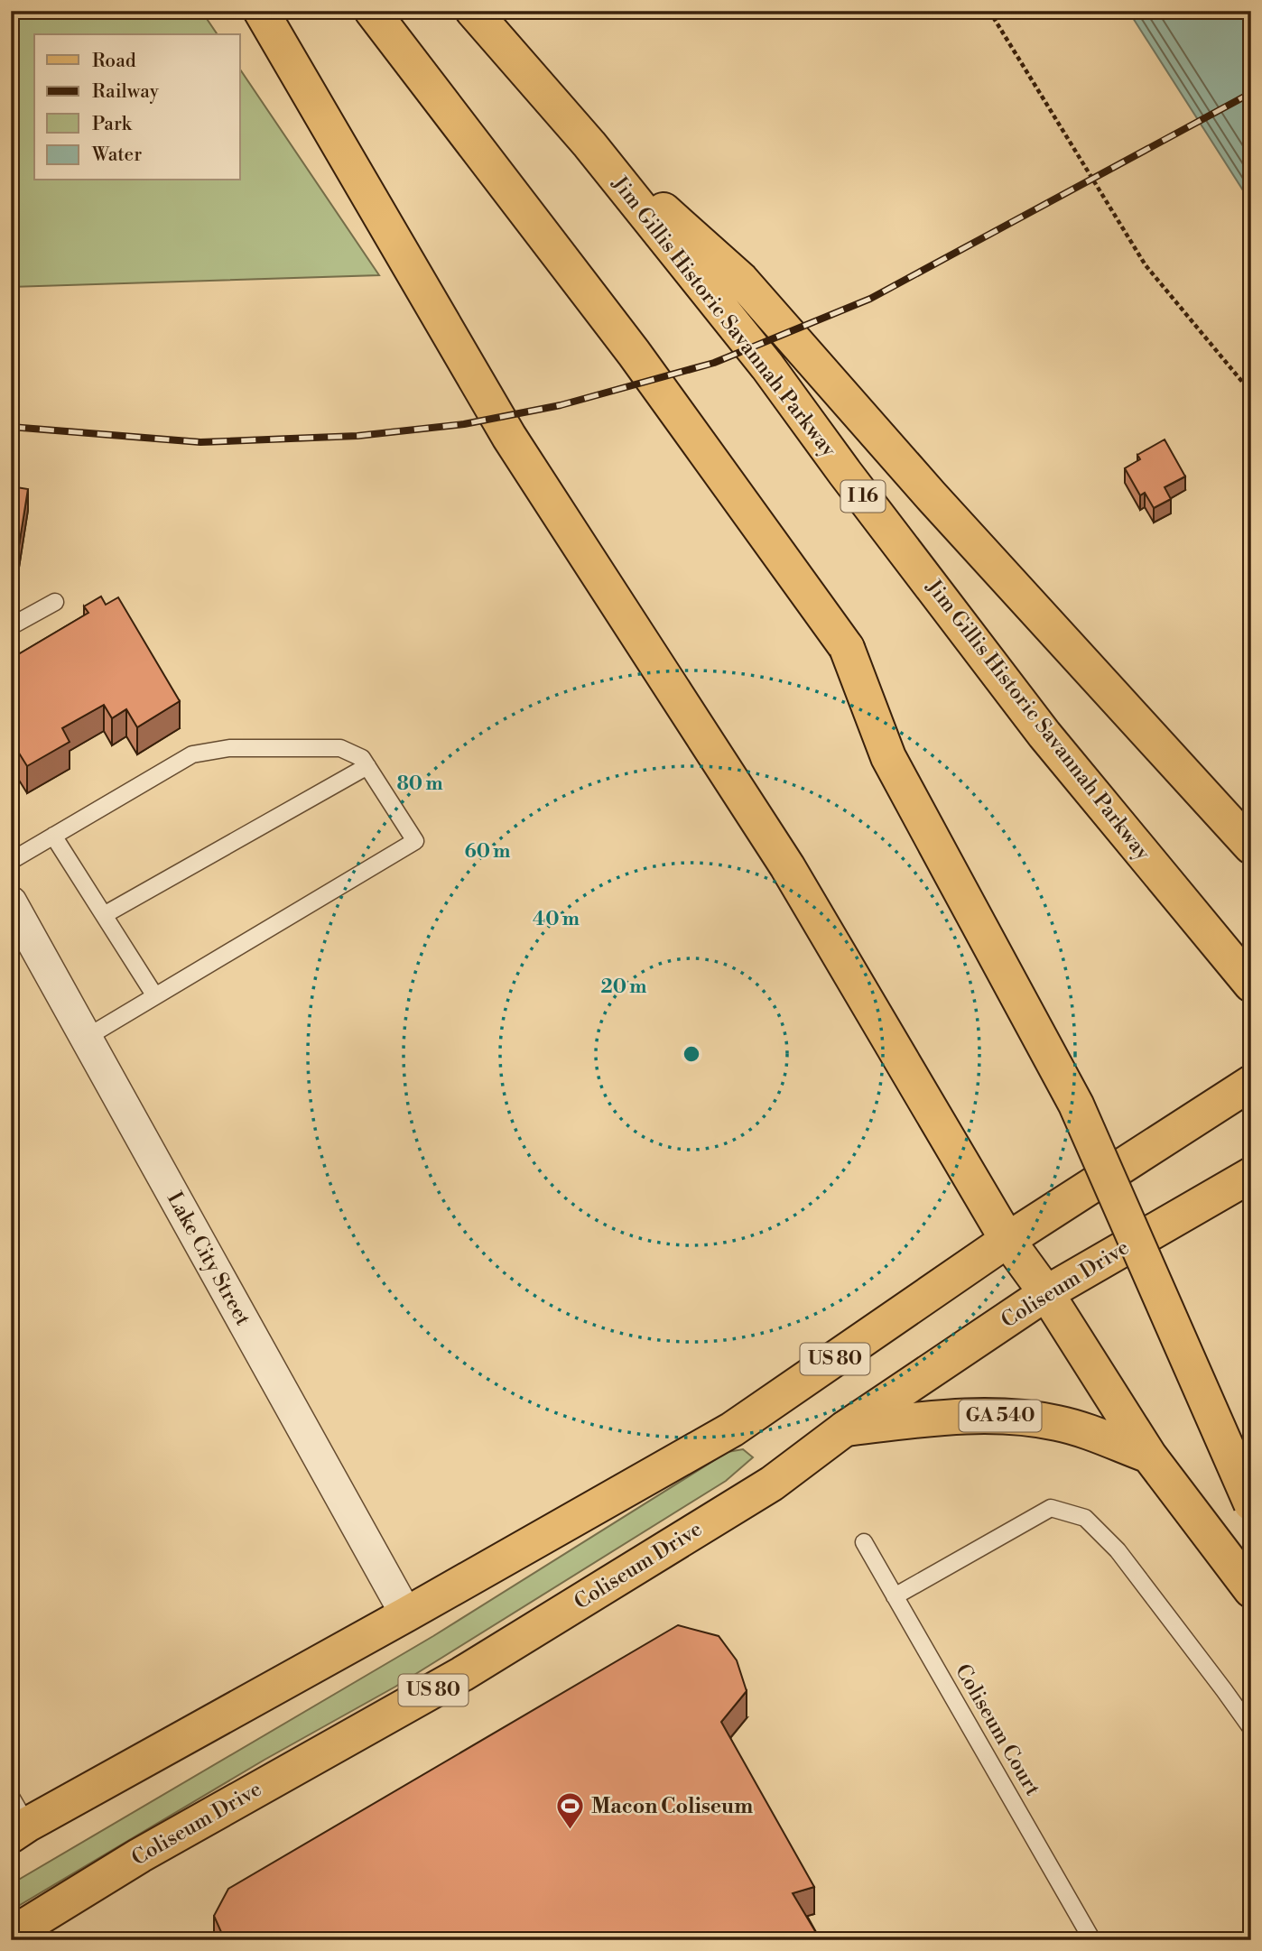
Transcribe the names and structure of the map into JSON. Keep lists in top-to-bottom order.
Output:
{
  "streets": {
    "main road": [
      "Jim Gillis Historic Savannah Parkway",
      "I 16",
      "Coliseum Drive",
      "US 80",
      "GA 540"
    ],
    "street": ["Lake City Street"],
    "lane": ["Coliseum Court"]
  },
  "crossings": [
    ["Lake City Street", "US 80"],
    ["Coliseum Drive", "GA 540"]
  ],
  "places": {
    "sports": ["Macon Coliseum"]
  },
  "legend": [
    "Road",
    "Railway",
    "Park",
    "Water"
  ],
  "rings": [
    "80 m",
    "60 m",
    "40 m",
    "20 m"
  ]
}
